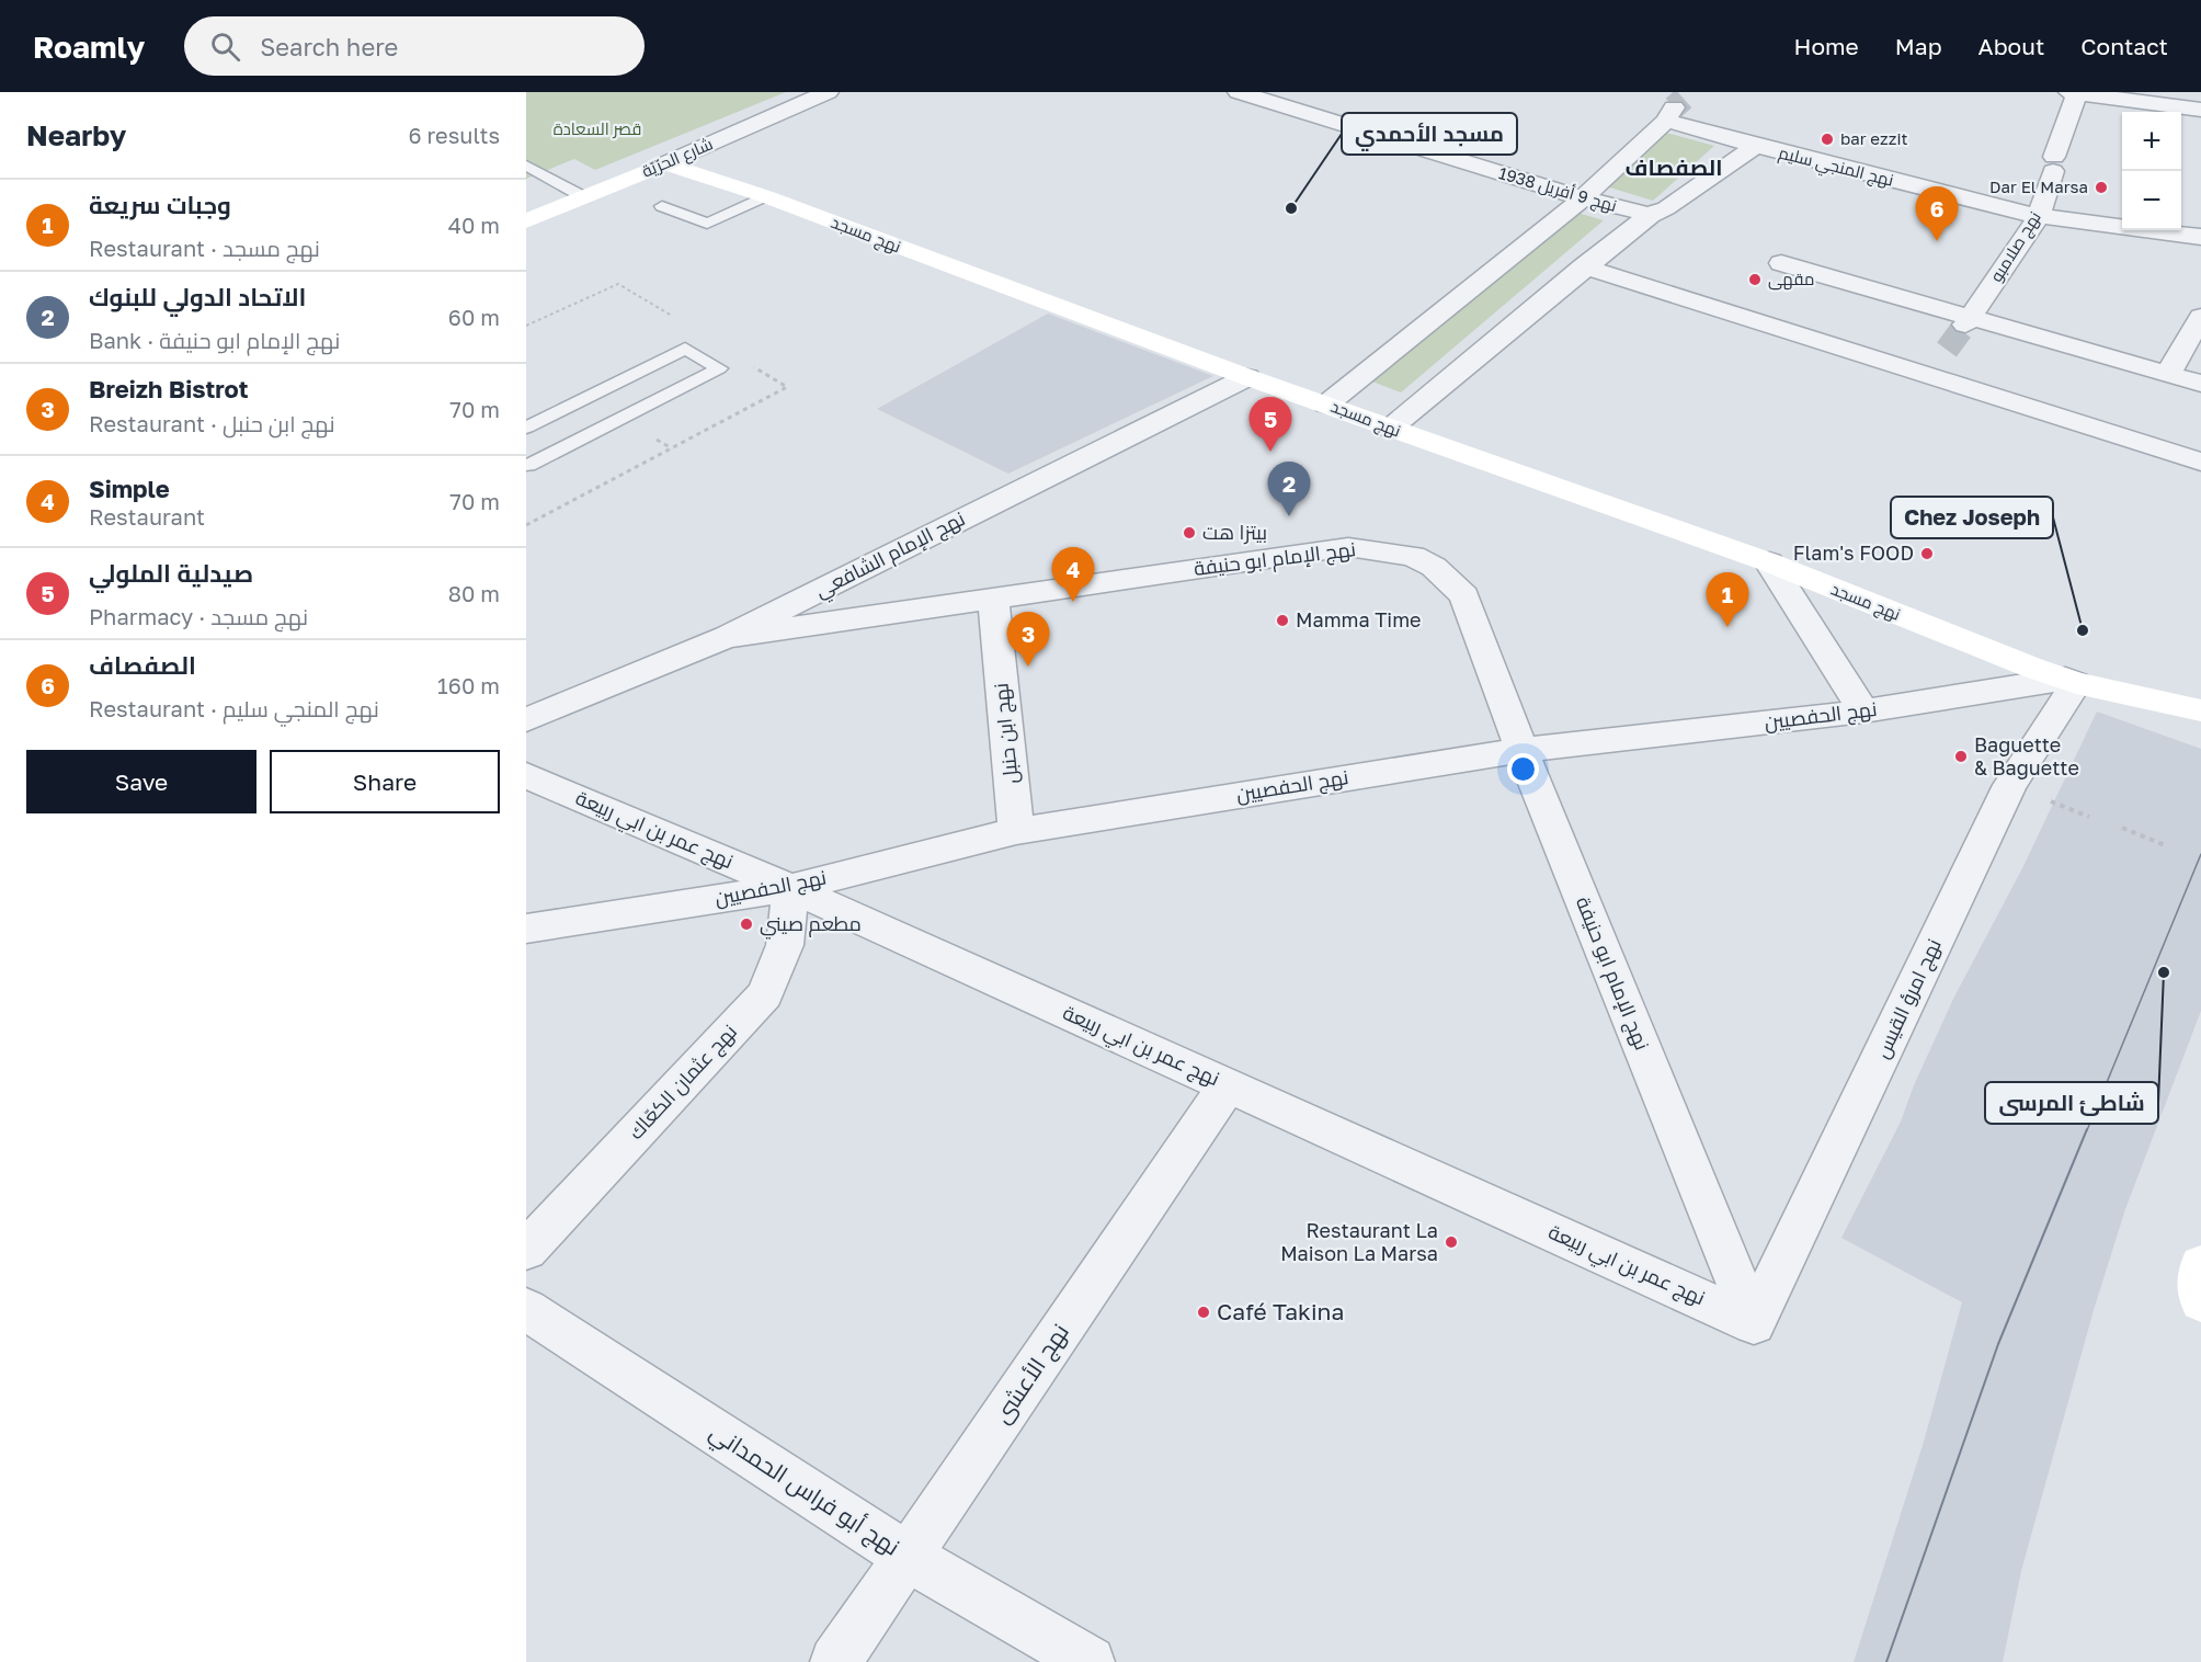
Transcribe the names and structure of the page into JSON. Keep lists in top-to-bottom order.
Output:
{
  "streets": {
    "street": [
      "شارع الحرّيّة",
      "نهج المنجي سليم",
      "نهج 9 أفريل 1938",
      "نهج مسجد",
      "نهج صلامبو",
      "نهج الإمام الشافعي",
      "نهج الإمام ابو حنيفة",
      "نهج الحفصيين",
      "نهج ابن حنبل",
      "نهج عمر بن ابي ربيعة",
      "نهج امرؤ القيس",
      "نهج عثمان الكعّاك",
      "نهج الأعشى",
      "نهج أبو فراس الحمداني"
    ]
  },
  "crossings": [
    ["شارع الحرّيّة", "نهج مسجد"],
    ["نهج المنجي سليم", "نهج صلامبو"],
    ["نهج مسجد", "نهج الإمام الشافعي"],
    ["نهج مسجد", "نهج الحفصيين"],
    ["نهج مسجد", "نهج امرؤ القيس"],
    ["نهج الإمام الشافعي", "نهج الإمام ابو حنيفة"],
    ["نهج الإمام ابو حنيفة", "نهج الحفصيين"],
    ["نهج الإمام ابو حنيفة", "نهج ابن حنبل"],
    ["نهج الإمام ابو حنيفة", "نهج عمر بن ابي ربيعة"],
    ["نهج الإمام ابو حنيفة", "نهج امرؤ القيس"],
    ["نهج الحفصيين", "نهج ابن حنبل"],
    ["نهج الحفصيين", "نهج عمر بن ابي ربيعة"],
    ["نهج الحفصيين", "نهج امرؤ القيس"],
    ["نهج الحفصيين", "نهج عثمان الكعّاك"],
    ["نهج عمر بن ابي ربيعة", "نهج امرؤ القيس"],
    ["نهج عمر بن ابي ربيعة", "نهج عثمان الكعّاك"],
    ["نهج عمر بن ابي ربيعة", "نهج الأعشى"],
    ["نهج الأعشى", "نهج أبو فراس الحمداني"]
  ],
  "districts": ["الصفصاف"],
  "parks": ["قصر السعادة"],
  "places": [
    "bar ezzit",
    "Dar El Marsa",
    "مسجد الأحمدي",
    "مقهى",
    "بيتزا هت",
    "Flam's FOOD",
    "Mamma Time",
    "Chez Joseph",
    "Baguette & Baguette",
    "مطعم صيني",
    "شاطئ المرسى",
    "Restaurant La Maison La Marsa",
    "Café Takina"
  ],
  "page": {
    "header": "Roamly",
    "search": "Search here",
    "nav": [
      "Home",
      "Map",
      "About",
      "Contact"
    ],
    "heading": ["Nearby", "6 results"],
    "map_buttons": ["+", "−"],
    "list": [
      {
        "mark": "1",
        "name": "وجبات سريعة",
        "note": "Restaurant · نهج مسجد",
        "value": "40 m"
      },
      {
        "mark": "2",
        "name": "الاتحاد الدولي للبنوك",
        "note": "Bank · نهج الإمام ابو حنيفة",
        "value": "60 m"
      },
      {
        "mark": "3",
        "name": "Breizh Bistrot",
        "note": "Restaurant · نهج ابن حنبل",
        "value": "70 m"
      },
      {
        "mark": "4",
        "name": "Simple",
        "note": "Restaurant",
        "value": "70 m"
      },
      {
        "mark": "5",
        "name": "صيدلية الملولي",
        "note": "Pharmacy · نهج مسجد",
        "value": "80 m"
      },
      {
        "mark": "6",
        "name": "الصفصاف",
        "note": "Restaurant · نهج المنجي سليم",
        "value": "160 m"
      }
    ],
    "pins": [
      "6",
      "5",
      "2",
      "4",
      "1",
      "3"
    ],
    "buttons": ["Save", "Share"]
  }
}
